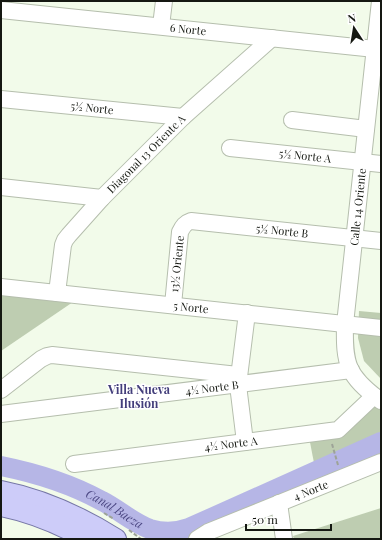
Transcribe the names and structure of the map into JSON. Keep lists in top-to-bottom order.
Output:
{
  "streets": {
    "street": [
      "6 Norte",
      "5½ Norte",
      "Diagonal 13 Oriente A",
      "5½ Norte A",
      "Calle 14 Oriente",
      "5½ Norte B",
      "13½ Oriente",
      "5 Norte",
      "4½ Norte B",
      "4½ Norte A",
      "4 Norte"
    ]
  },
  "crossings": [
    ["6 Norte", "Diagonal 13 Oriente A"],
    ["6 Norte", "Calle 14 Oriente"],
    ["5½ Norte", "Diagonal 13 Oriente A"],
    ["Diagonal 13 Oriente A", "5 Norte"],
    ["5½ Norte A", "Calle 14 Oriente"],
    ["Calle 14 Oriente", "5½ Norte B"],
    ["Calle 14 Oriente", "5 Norte"],
    ["Calle 14 Oriente", "4½ Norte B"],
    ["Calle 14 Oriente", "4½ Norte A"],
    ["5½ Norte B", "13½ Oriente"],
    ["13½ Oriente", "5 Norte"]
  ],
  "districts": ["Villa Nueva Ilusión"],
  "water": ["Canal Baeza"],
  "scale_bar": "50 m",
  "north": "top"
}
